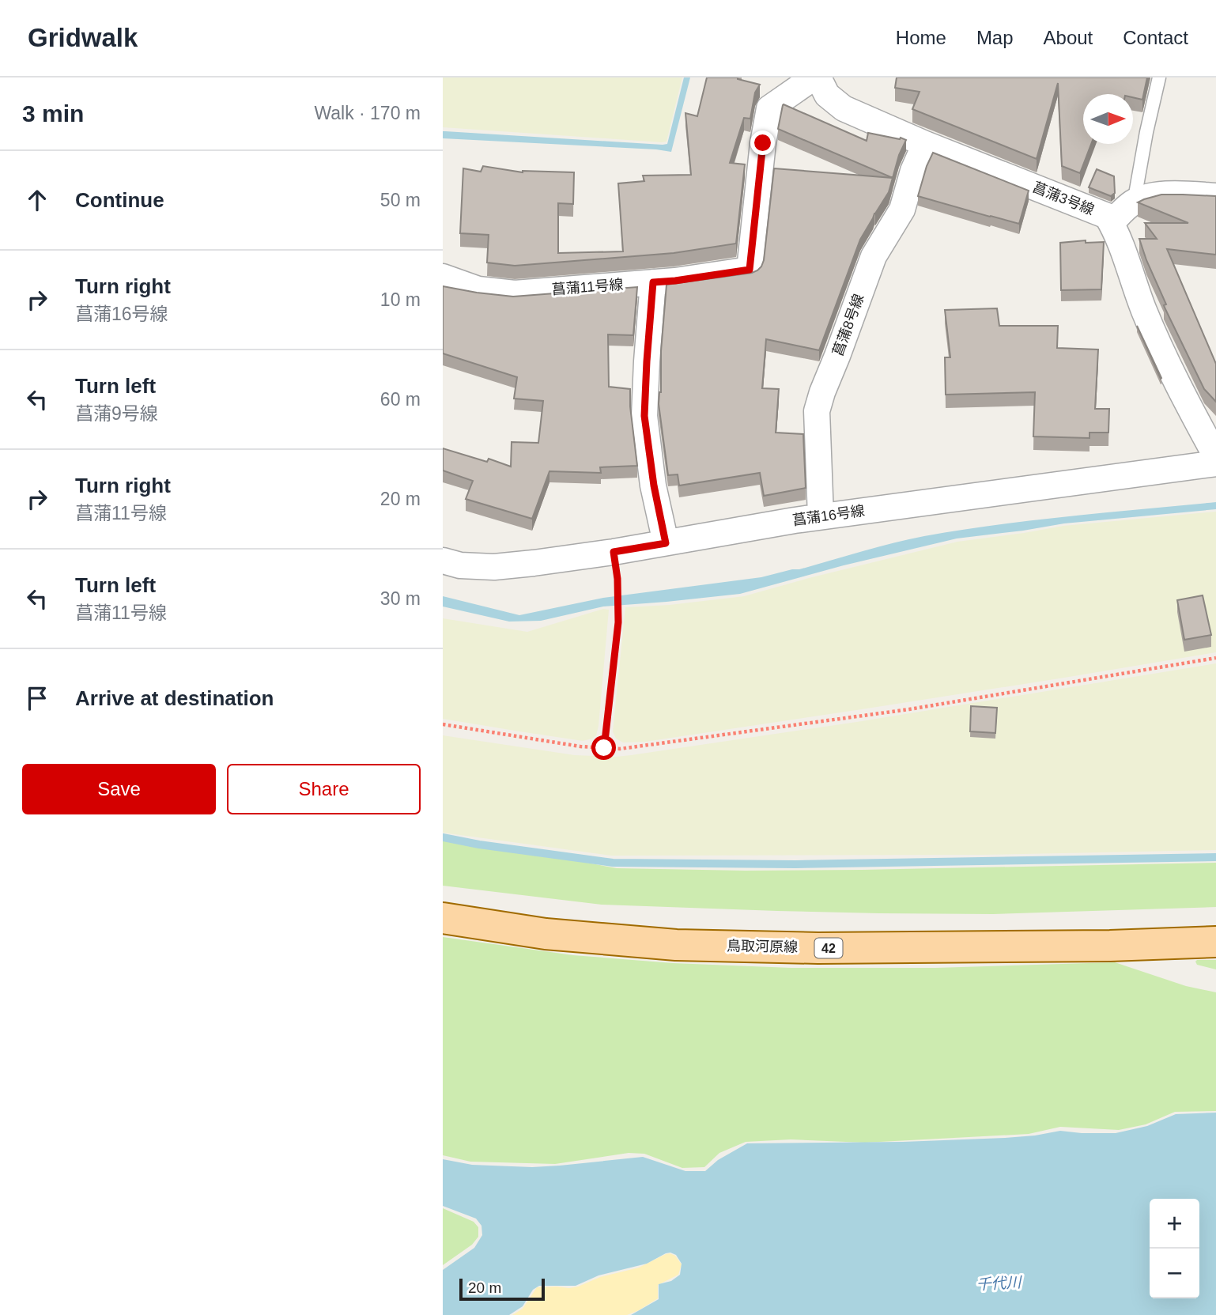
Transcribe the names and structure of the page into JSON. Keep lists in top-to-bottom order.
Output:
{
  "streets": {
    "main road": ["鳥取河原線", "42"],
    "street": [
      "菖蒲3号線",
      "菖蒲11号線",
      "菖蒲8号線",
      "菖蒲16号線"
    ]
  },
  "crossings": [
    ["菖蒲3号線", "菖蒲8号線"],
    ["菖蒲8号線", "菖蒲16号線"]
  ],
  "water": ["千代川"],
  "scale_bar": "20 m",
  "north": "right",
  "page": {
    "header": "Gridwalk",
    "nav": [
      "Home",
      "Map",
      "About",
      "Contact"
    ],
    "heading": ["3 min", "Walk · 170 m"],
    "list": [
      ["Continue", "50 m"],
      ["Turn right", "菖蒲16号線", "10 m"],
      ["Turn left", "菖蒲9号線", "60 m"],
      ["Turn right", "菖蒲11号線", "20 m"],
      ["Turn left", "菖蒲11号線", "30 m"],
      "Arrive at destination"
    ],
    "buttons": ["Save", "Share"],
    "map_buttons": ["+", "−"],
    "scale": "20 m"
  }
}
